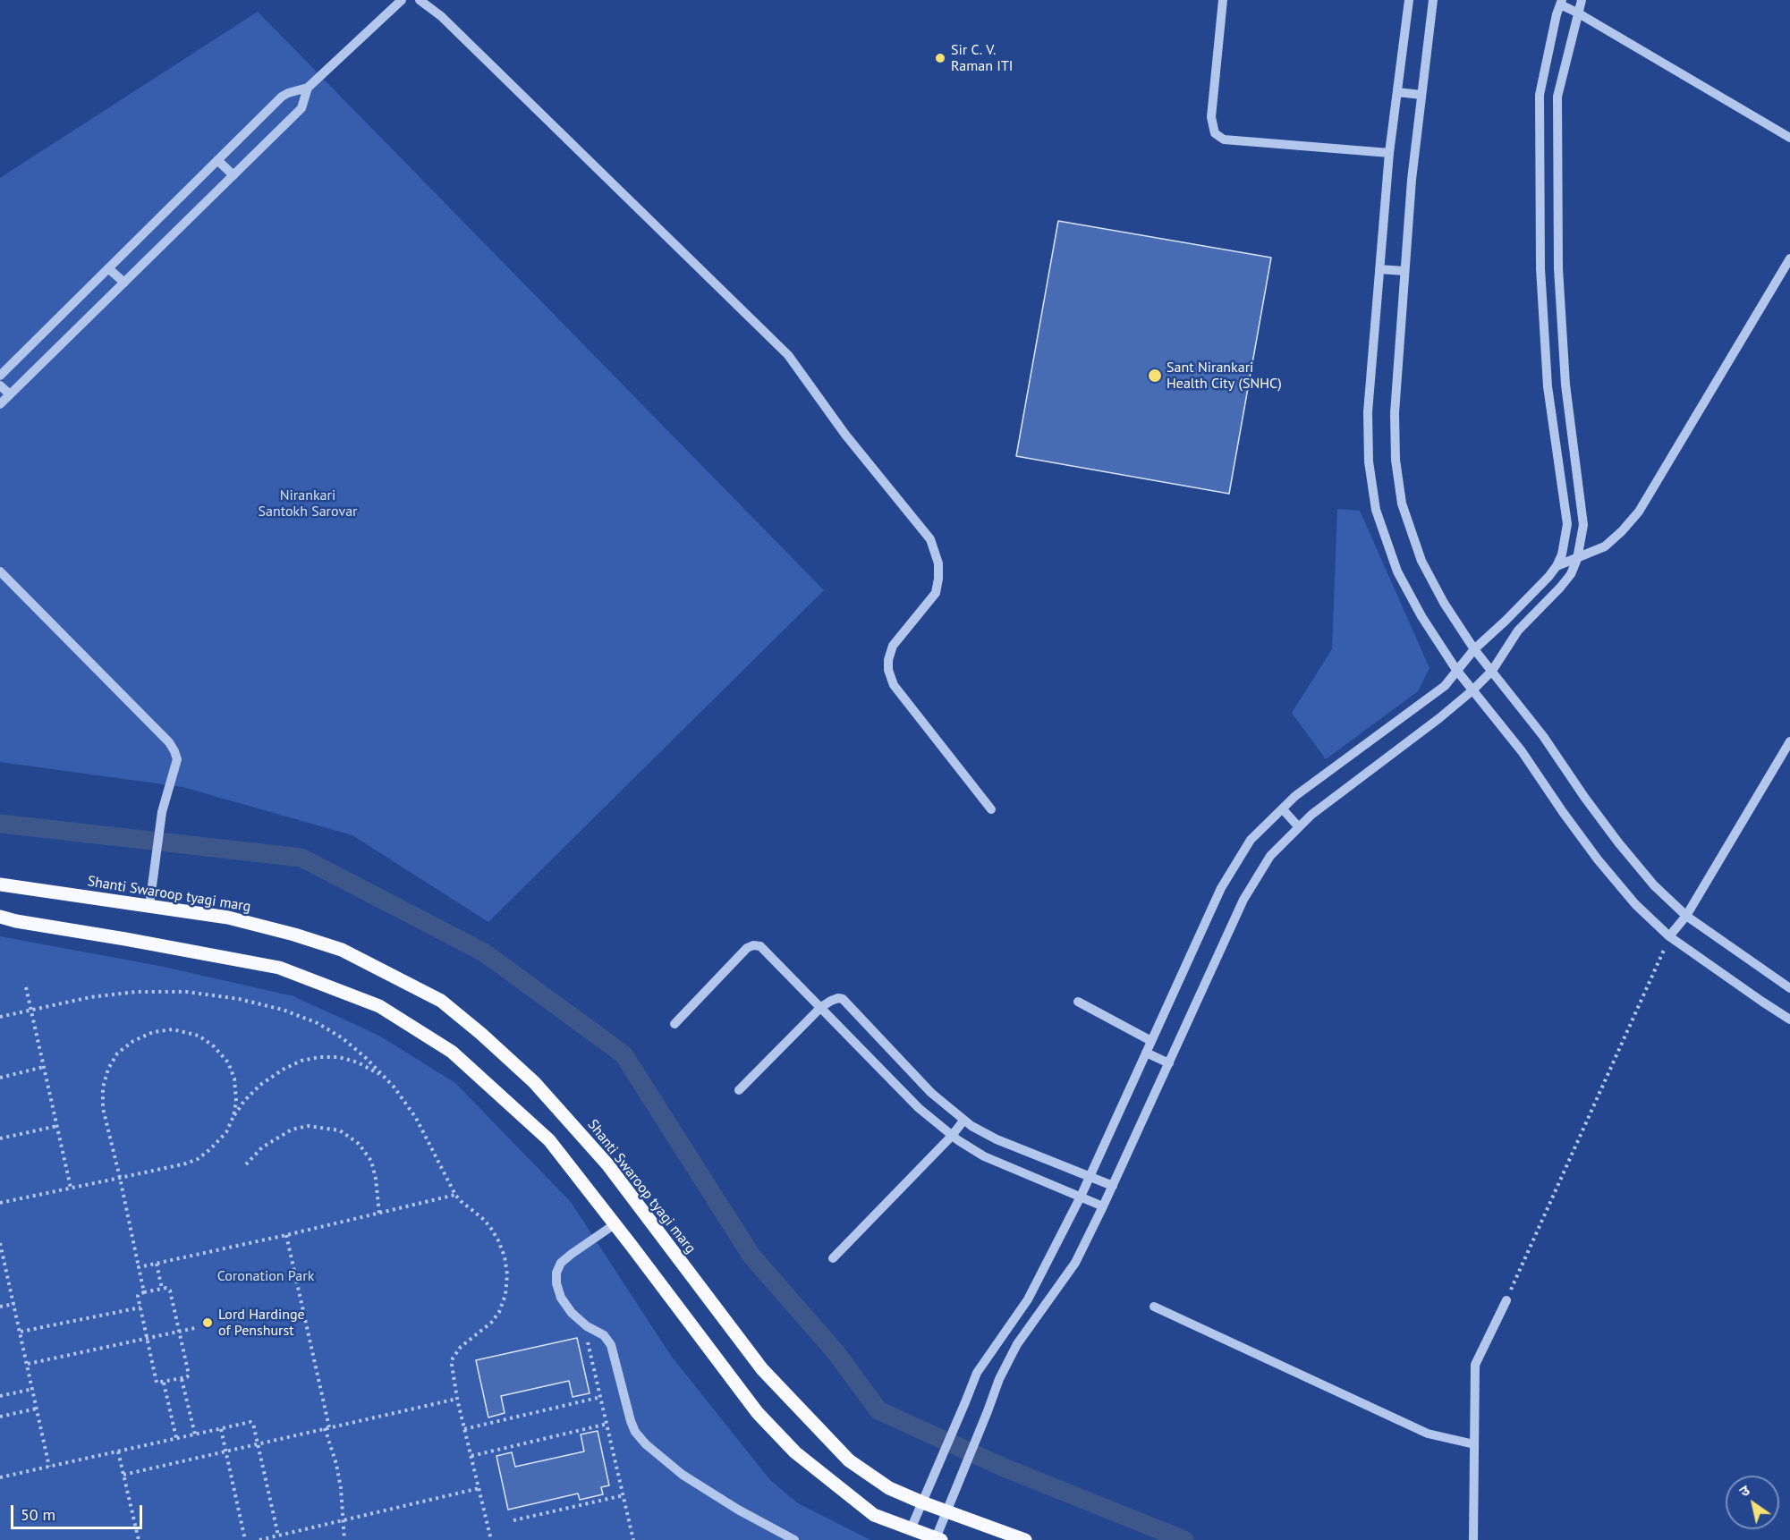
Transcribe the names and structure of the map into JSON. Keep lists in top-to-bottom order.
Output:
{
  "streets": {
    "main road": ["Shanti Swaroop tyagi marg"]
  },
  "parks": ["Nirankari Santokh Sarovar", "Coronation Park"],
  "places": ["Sir C. V. Raman ITI", "Sant Nirankari Health City (SNHC)", "Lord Hardinge of Penshurst"],
  "scale_bar": "50 m",
  "north": "top left"
}
